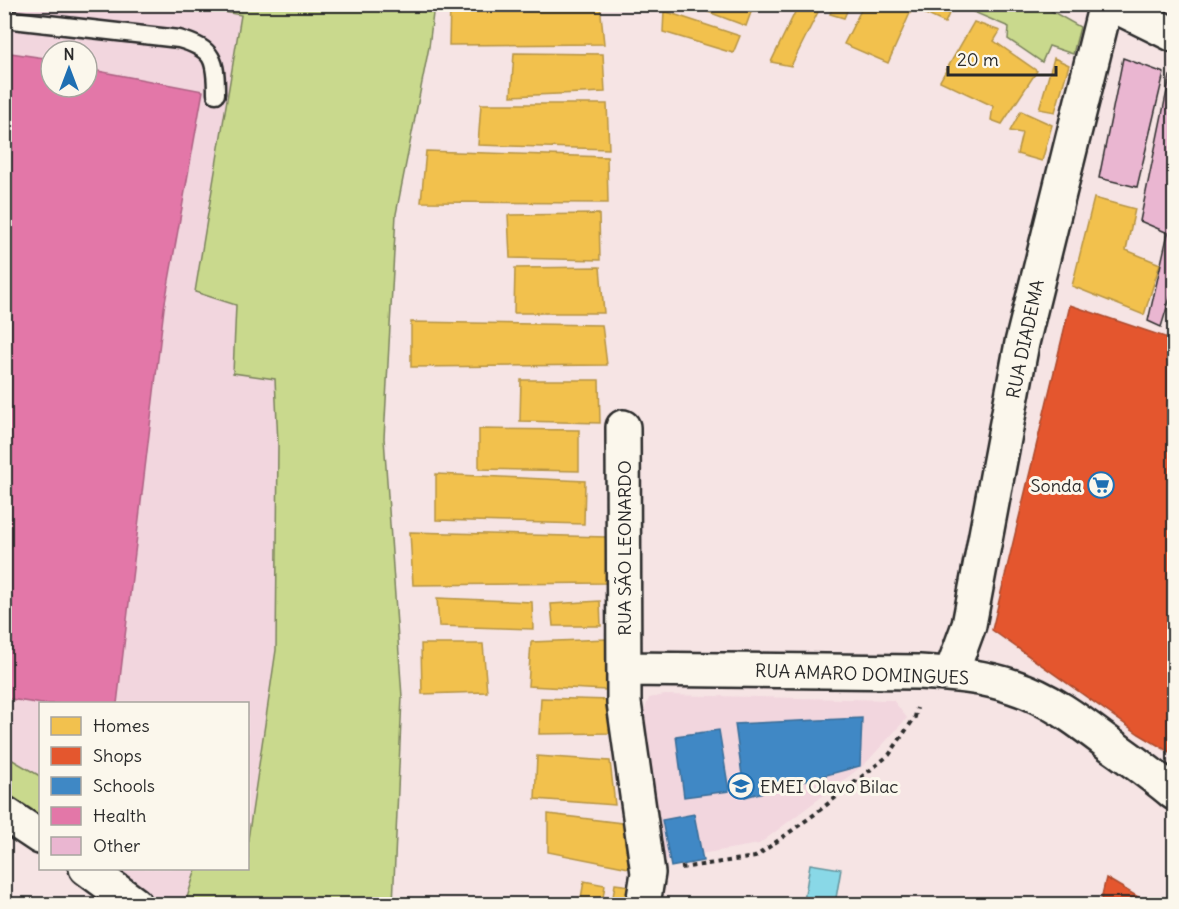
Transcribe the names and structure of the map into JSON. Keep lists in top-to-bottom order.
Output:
{
  "streets": {
    "street": ["RUA DIADEMA", "RUA SÃO LEONARDO", "RUA AMARO DOMINGUES"]
  },
  "crossings": [
    ["RUA DIADEMA", "RUA AMARO DOMINGUES"],
    ["RUA SÃO LEONARDO", "RUA AMARO DOMINGUES"]
  ],
  "places": {
    "supermarket": ["Sonda"],
    "school or university": ["EMEI Olavo Bilac"]
  },
  "legend": [
    "Homes",
    "Shops",
    "Schools",
    "Health",
    "Other"
  ],
  "scale_bar": "20 m",
  "north": "top"
}
